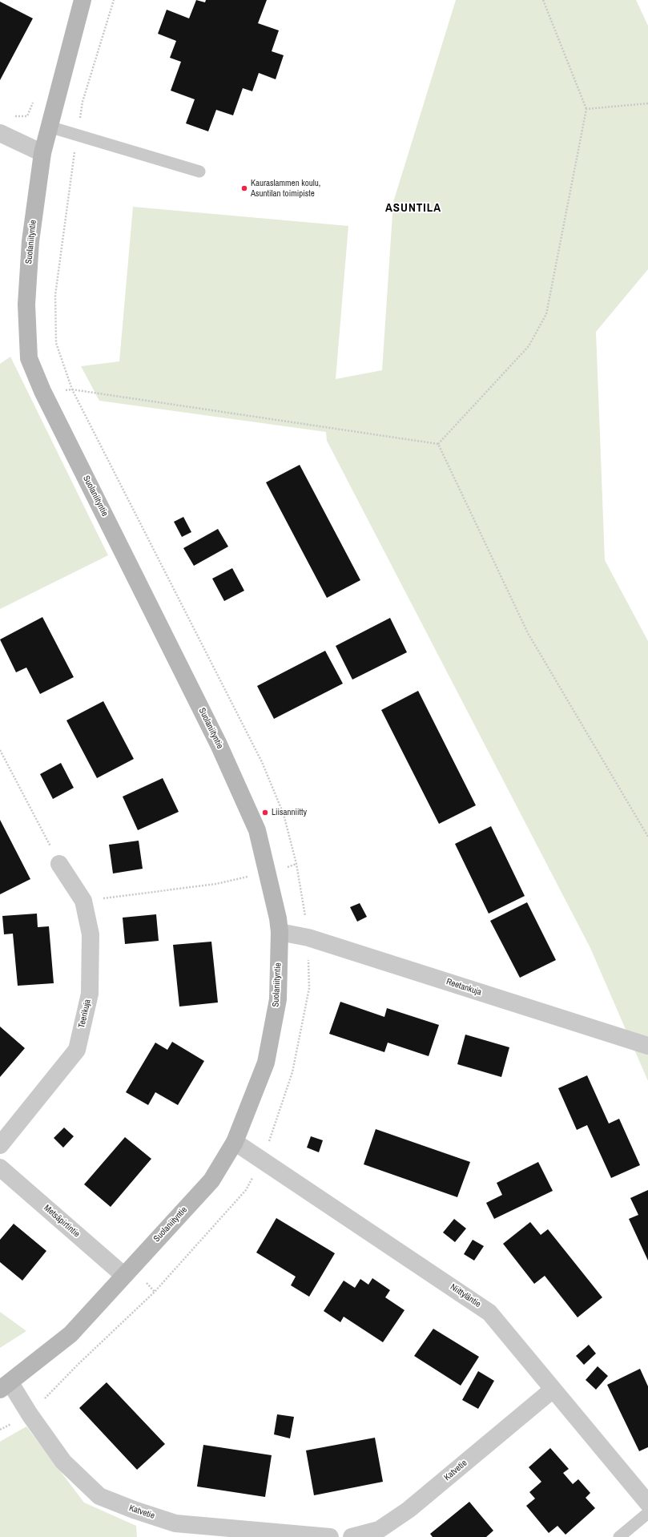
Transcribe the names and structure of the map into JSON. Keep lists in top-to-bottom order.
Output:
{
  "streets": {
    "street": [
      "Suolaniityntie",
      "Reetankuja",
      "Teerikuja",
      "Metsäpirtintie",
      "Niittyläntie",
      "Katvetie"
    ]
  },
  "crossings": [
    ["Suolaniityntie", "Reetankuja"],
    ["Suolaniityntie", "Metsäpirtintie"],
    ["Suolaniityntie", "Niittyläntie"],
    ["Suolaniityntie", "Katvetie"],
    ["Niittyläntie", "Katvetie"]
  ],
  "districts": ["ASUNTILA"],
  "places": ["Kauraslammen koulu, Asuntilan toimipiste", "Liisanniitty"]
}
